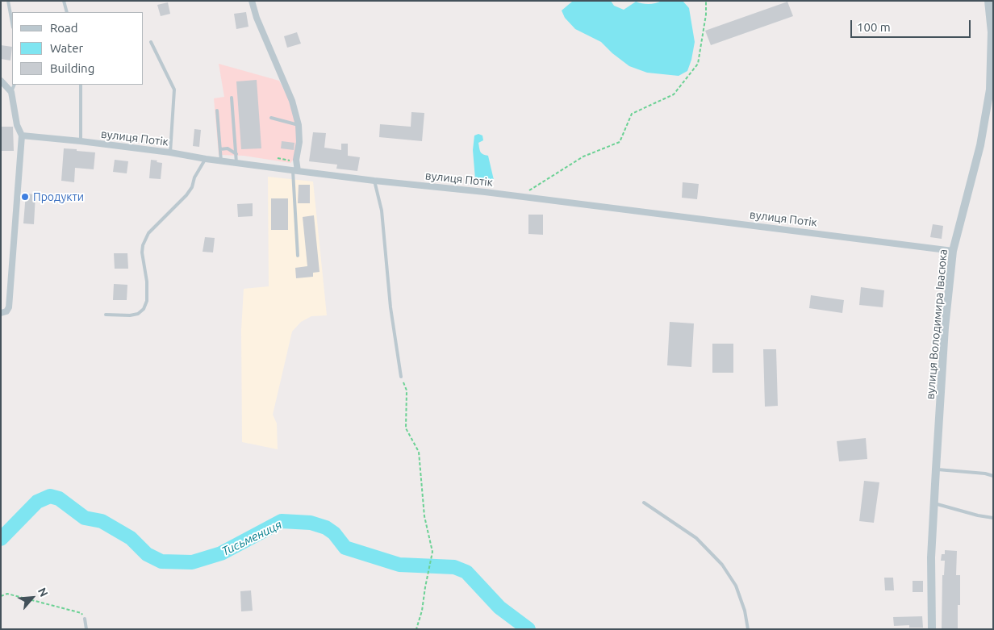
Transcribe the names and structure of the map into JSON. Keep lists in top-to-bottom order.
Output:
{
  "streets": {
    "street": ["вулиця Потік", "вулиця Володимира Івасюка"]
  },
  "crossings": [
    ["вулиця Потік", "вулиця Володимира Івасюка"]
  ],
  "water": ["Тисьмениця"],
  "places": ["Продукти"],
  "legend": ["Road", "Water", "Building"],
  "scale_bar": "100 m",
  "north": "top right"
}
